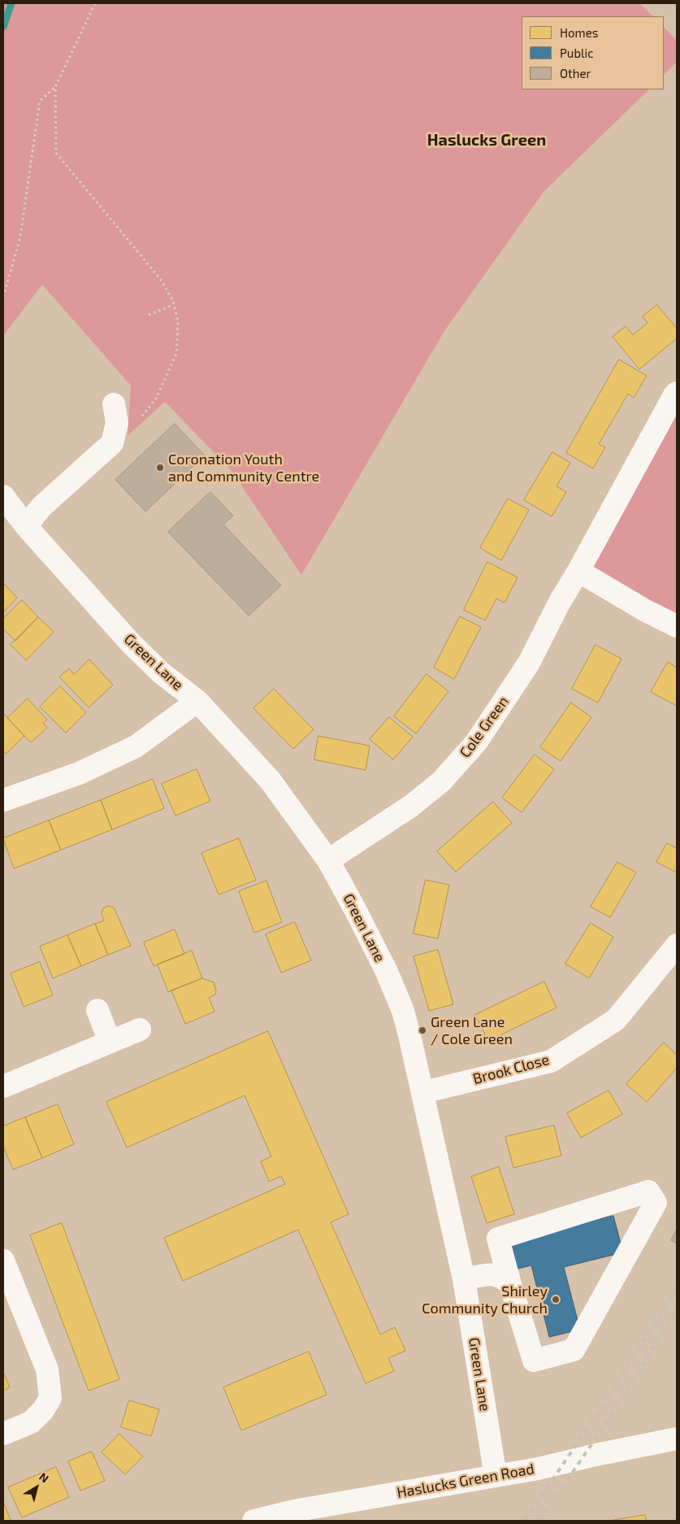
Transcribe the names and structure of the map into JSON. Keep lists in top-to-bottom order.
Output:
{
  "streets": {
    "street": [
      "Green Lane",
      "Cole Green",
      "Brook Close",
      "Haslucks Green Road"
    ]
  },
  "crossings": [
    ["Green Lane", "Cole Green"],
    ["Green Lane", "Brook Close"],
    ["Green Lane", "Haslucks Green Road"]
  ],
  "districts": ["Haslucks Green"],
  "places": ["Coronation Youth and Community Centre", "Green Lane / Cole Green", "Shirley Community Church"],
  "legend": ["Homes", "Public", "Other"],
  "north": "top right"
}
